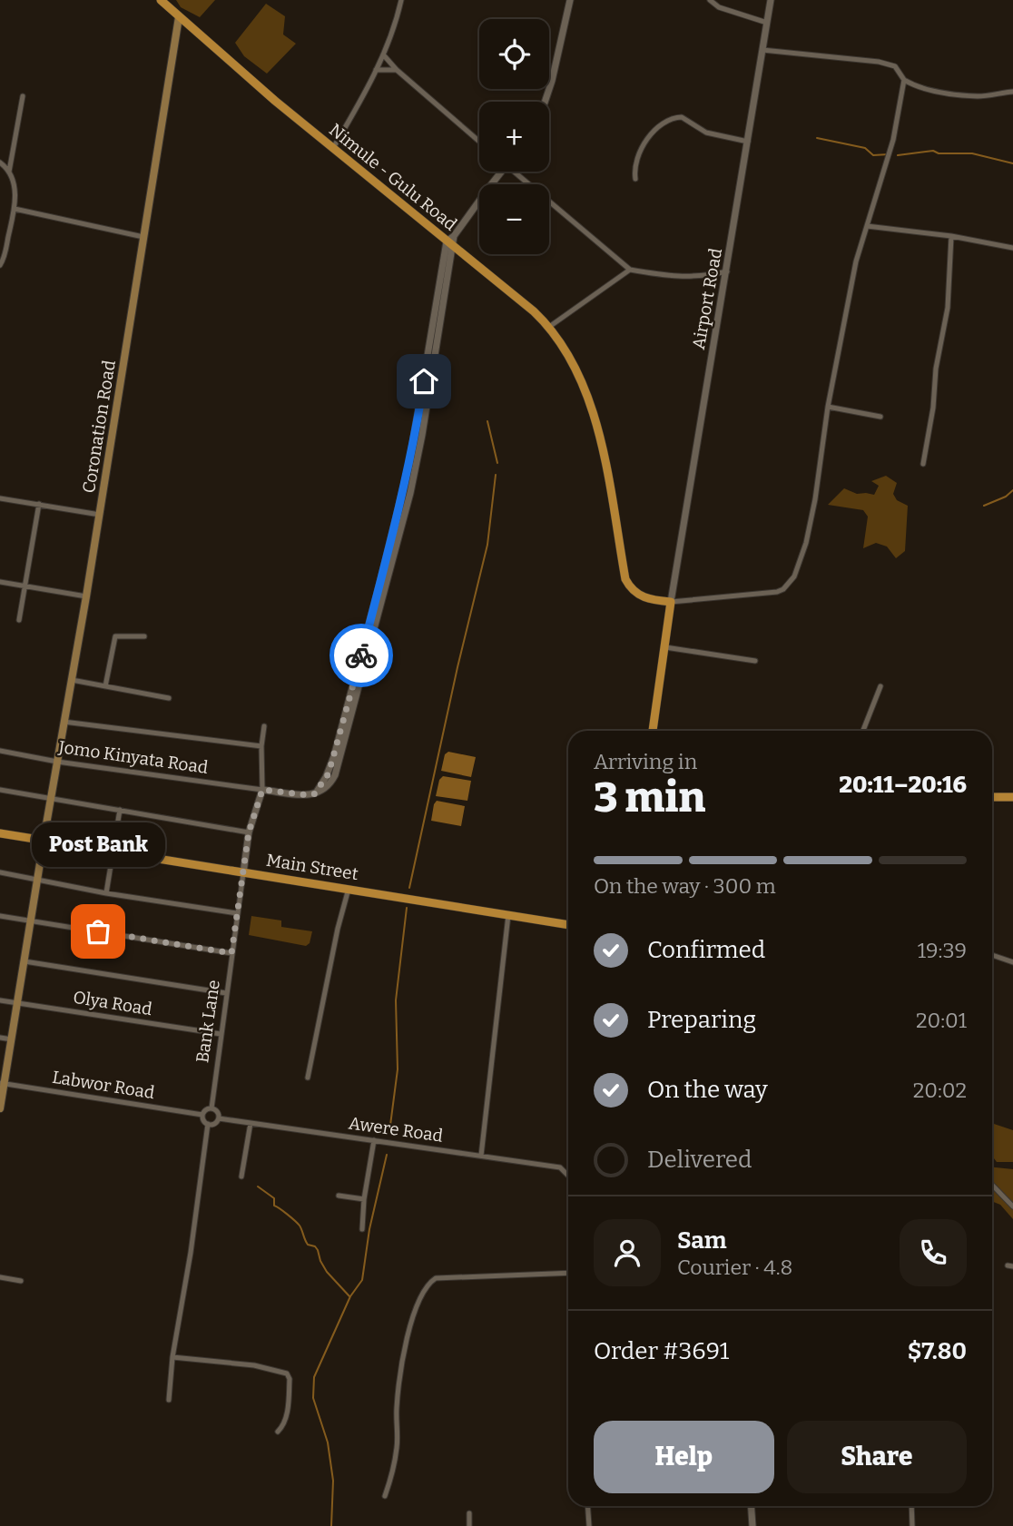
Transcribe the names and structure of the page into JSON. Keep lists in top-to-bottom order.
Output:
{
  "streets": {
    "main road": ["Nimule - Gulu Road", "Coronation Road", "Main Street"],
    "street": [
      "Airport Road",
      "Jomo Kinyata Road",
      "Olya Road",
      "Bank Lane",
      "Labwor Road",
      "Awere Road"
    ]
  },
  "crossings": [
    ["Nimule - Gulu Road", "Airport Road"],
    ["Nimule - Gulu Road", "Coronation Road"],
    ["Coronation Road", "Jomo Kinyata Road"],
    ["Coronation Road", "Main Street"],
    ["Coronation Road", "Olya Road"],
    ["Coronation Road", "Labwor Road"],
    ["Jomo Kinyata Road", "Bank Lane"],
    ["Main Street", "Bank Lane"],
    ["Olya Road", "Bank Lane"],
    ["Bank Lane", "Labwor Road"],
    ["Bank Lane", "Awere Road"],
    ["Labwor Road", "Awere Road"]
  ],
  "places": ["Post Bank"],
  "page": {
    "map_buttons": ["+", "−"],
    "heading": ["3 min", "Arriving in", "20:11–20:16"],
    "panel": [
      "Sam",
      "Courier · 4.8",
      "Order #3691",
      "$7.80"
    ],
    "bubble": "Post Bank",
    "bar": "On the way · 300 m",
    "list": [
      ["Confirmed", "19:39"],
      ["Preparing", "20:01"],
      ["On the way", "20:02"],
      "Delivered"
    ],
    "buttons": ["Help", "Share"]
  }
}
